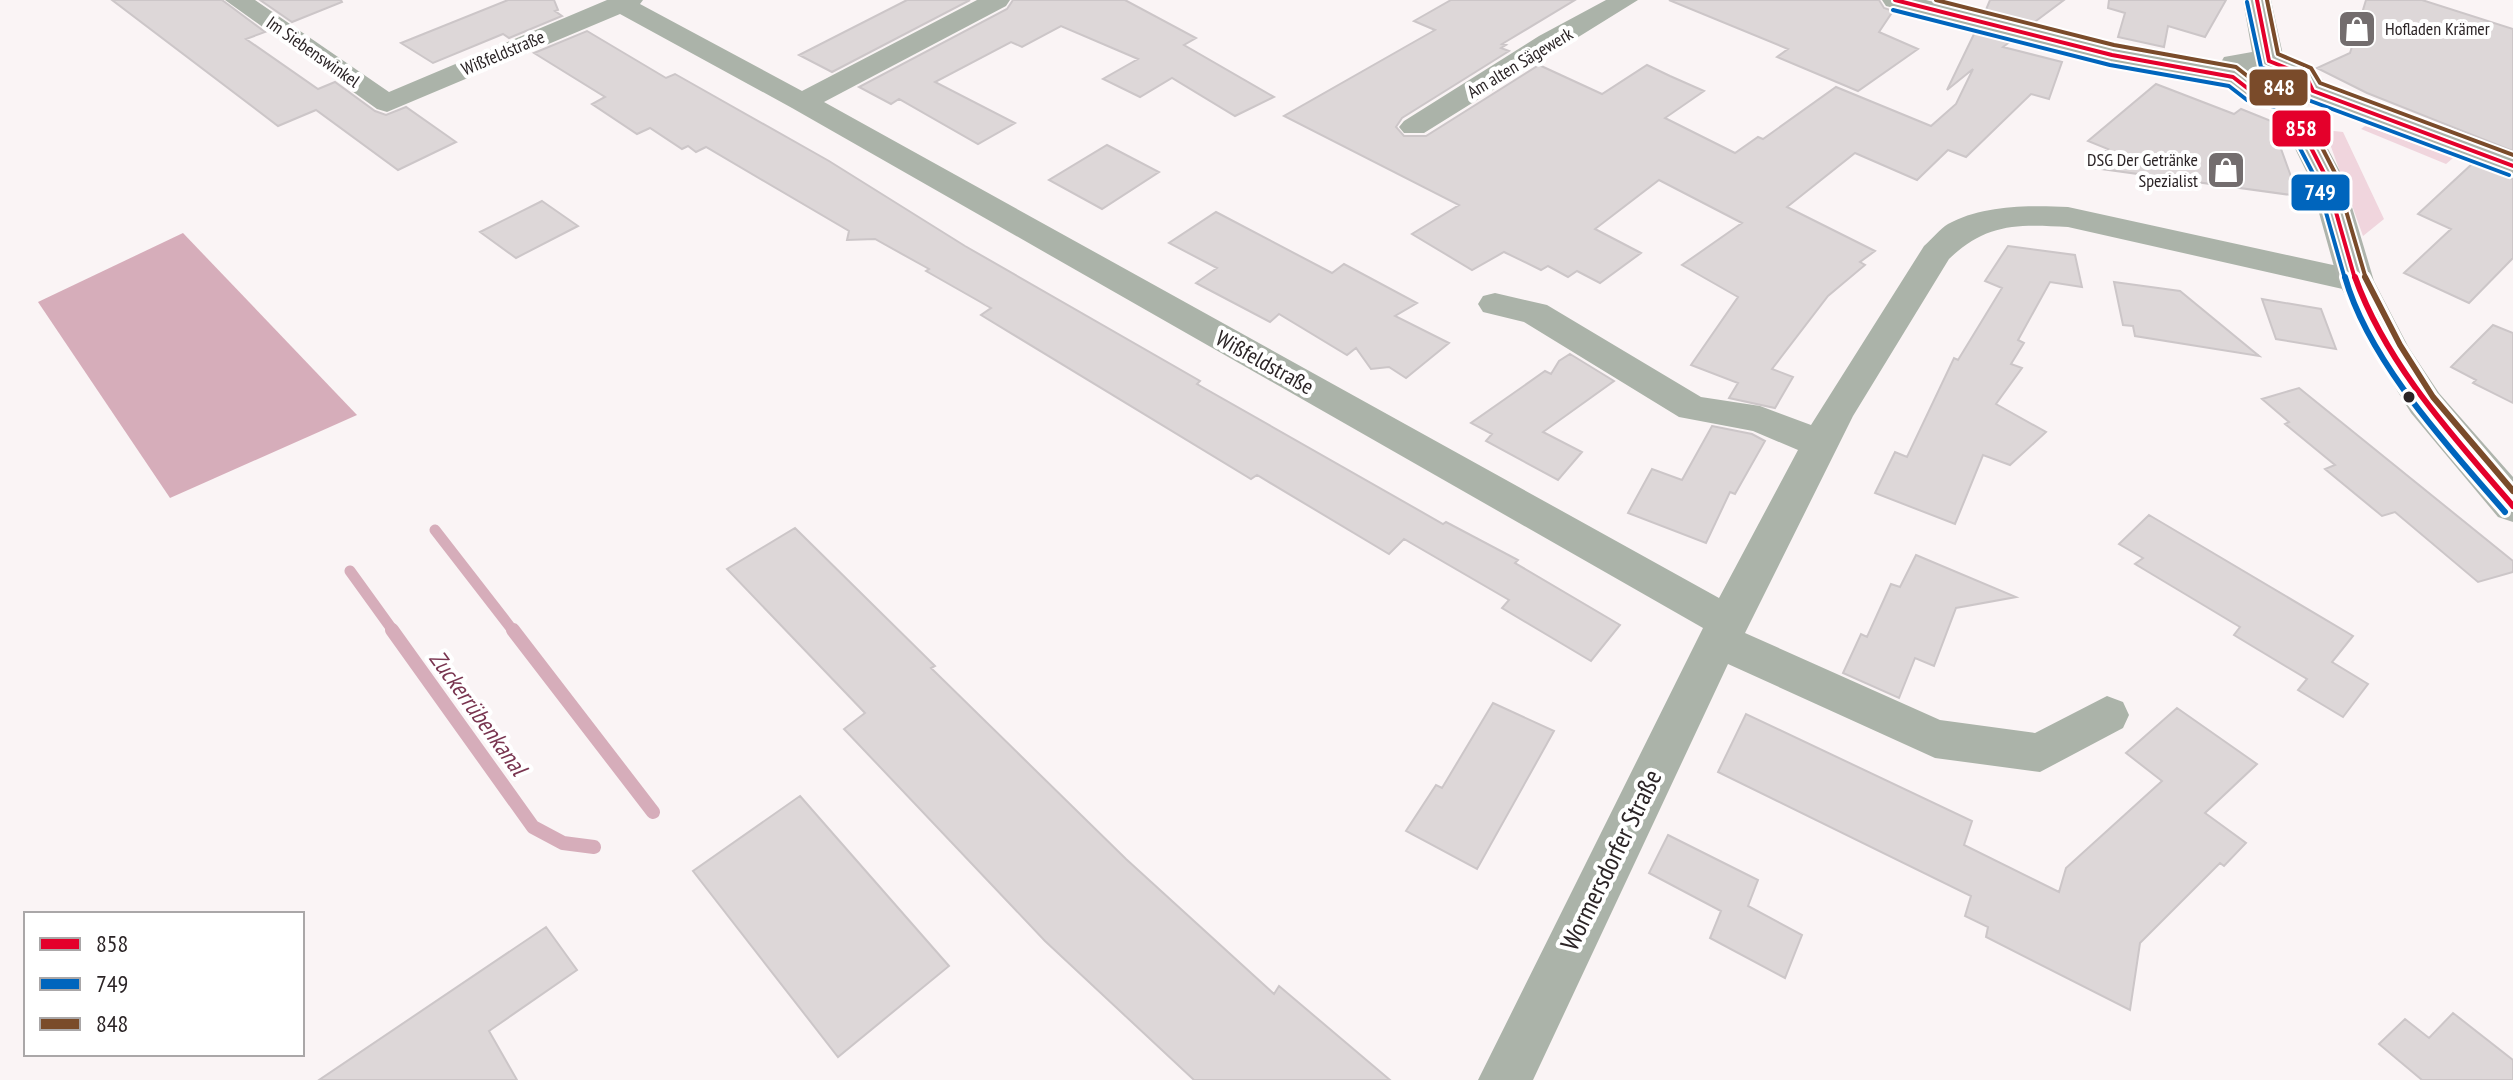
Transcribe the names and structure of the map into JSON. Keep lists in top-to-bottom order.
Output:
{
  "streets": {
    "street": [
      "Im Siebenswinkel",
      "Wißfeldstraße",
      "Am alten Sägewerk",
      "Wormersdorfer Straße"
    ]
  },
  "crossings": [
    ["Im Siebenswinkel", "Wißfeldstraße"],
    ["Wißfeldstraße", "Wormersdorfer Straße"]
  ],
  "water": ["Zuckerrübenkanal"],
  "places": {
    "shop": ["Hofladen Krämer", "DSG Der Getränke Spezialist"]
  },
  "lines": ["transit line 858", "transit line 848", "transit line 749"],
  "legend": ["858", "749", "848"]
}
